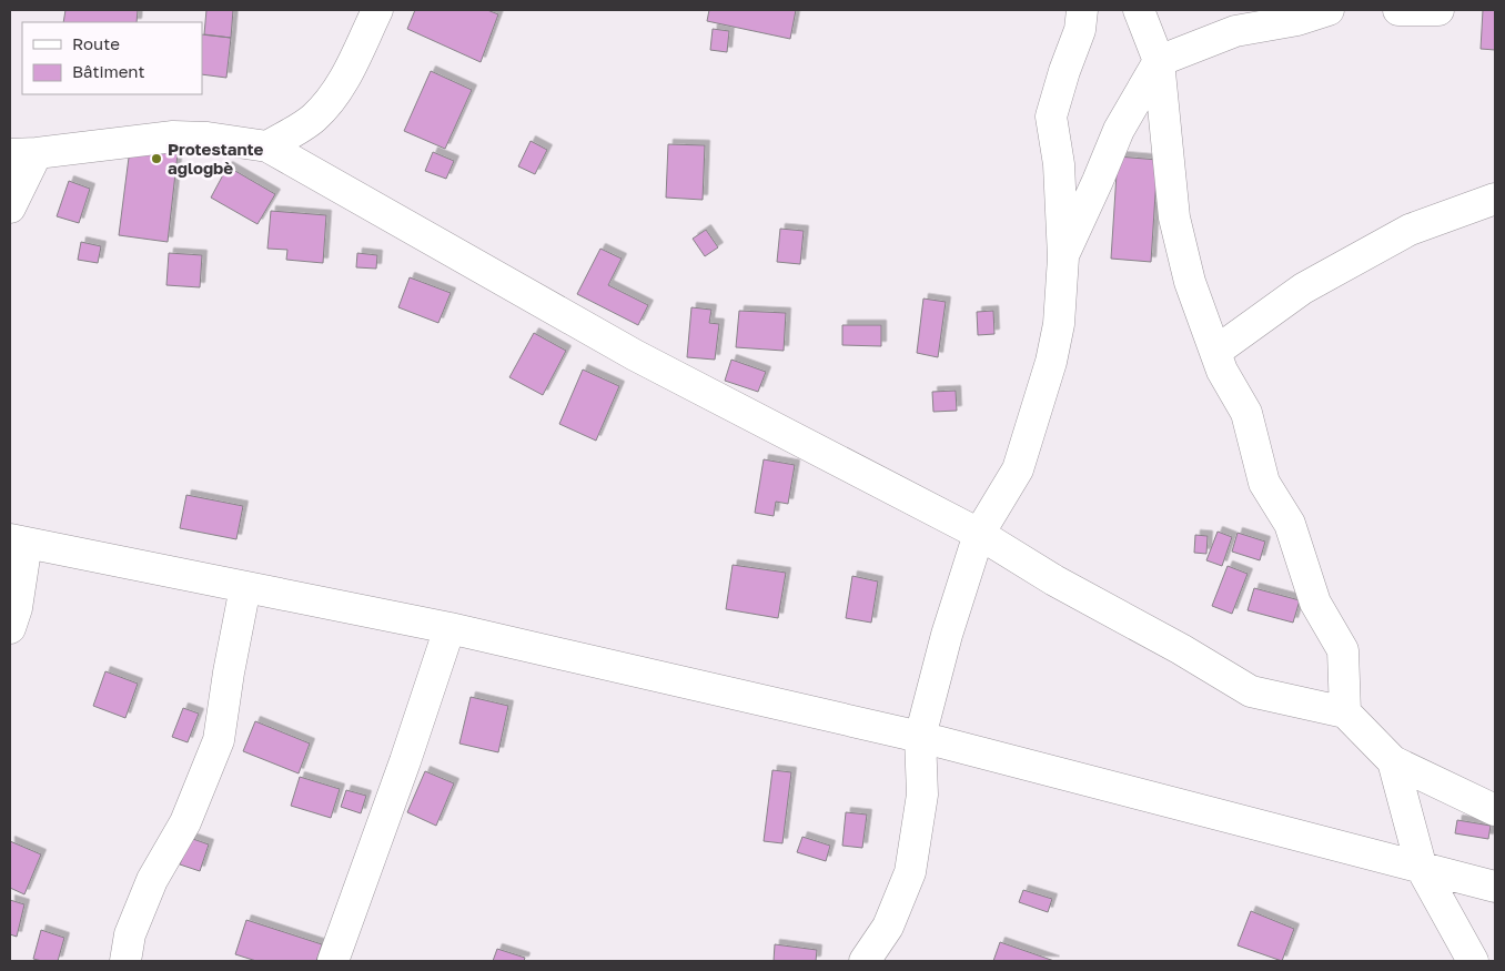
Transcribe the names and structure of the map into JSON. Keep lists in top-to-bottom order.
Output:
{
  "places": ["Protestante aglogbè"],
  "legend": ["Route", "Bâtiment"]
}
